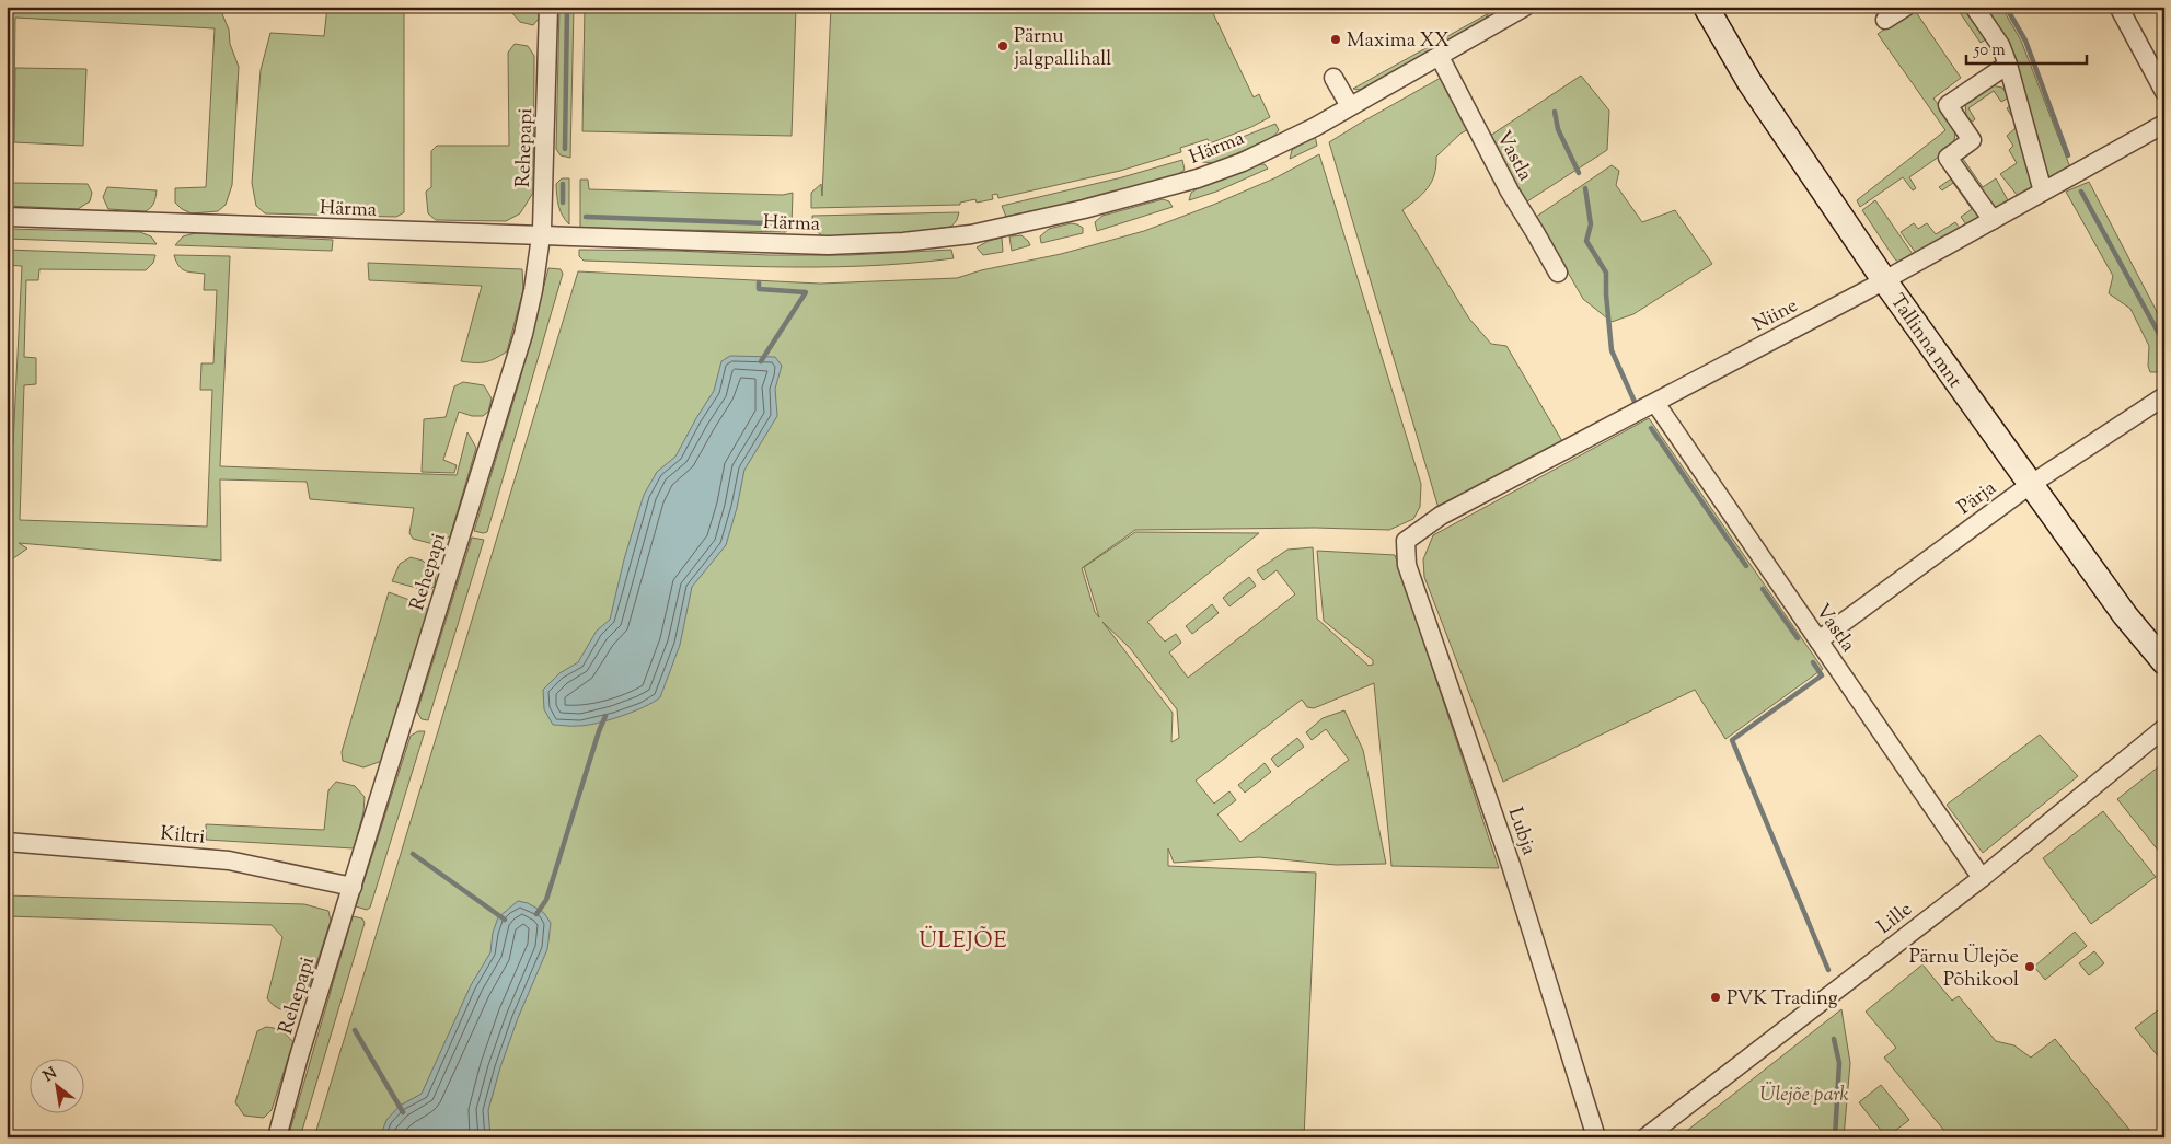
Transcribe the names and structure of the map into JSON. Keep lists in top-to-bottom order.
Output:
{
  "streets": {
    "main road": ["Tallinna mnt"],
    "street": [
      "Härma",
      "Rehepapi",
      "Vastla",
      "Niine",
      "Pärja",
      "Lubja",
      "Kiltri",
      "Lille"
    ]
  },
  "crossings": [
    ["Härma", "Rehepapi"],
    ["Härma", "Vastla"],
    ["Rehepapi", "Kiltri"],
    ["Vastla", "Niine"],
    ["Vastla", "Pärja"],
    ["Vastla", "Lille"],
    ["Niine", "Tallinna mnt"],
    ["Niine", "Lubja"],
    ["Tallinna mnt", "Pärja"]
  ],
  "districts": ["ÜLEJÕE"],
  "parks": ["Ülejõe park"],
  "places": [
    "Maxima XX",
    "Pärnu jalgpallihall",
    "Pärnu Ülejõe Põhikool",
    "PVK Trading"
  ],
  "scale_bar": "50 m",
  "north": "top left"
}
